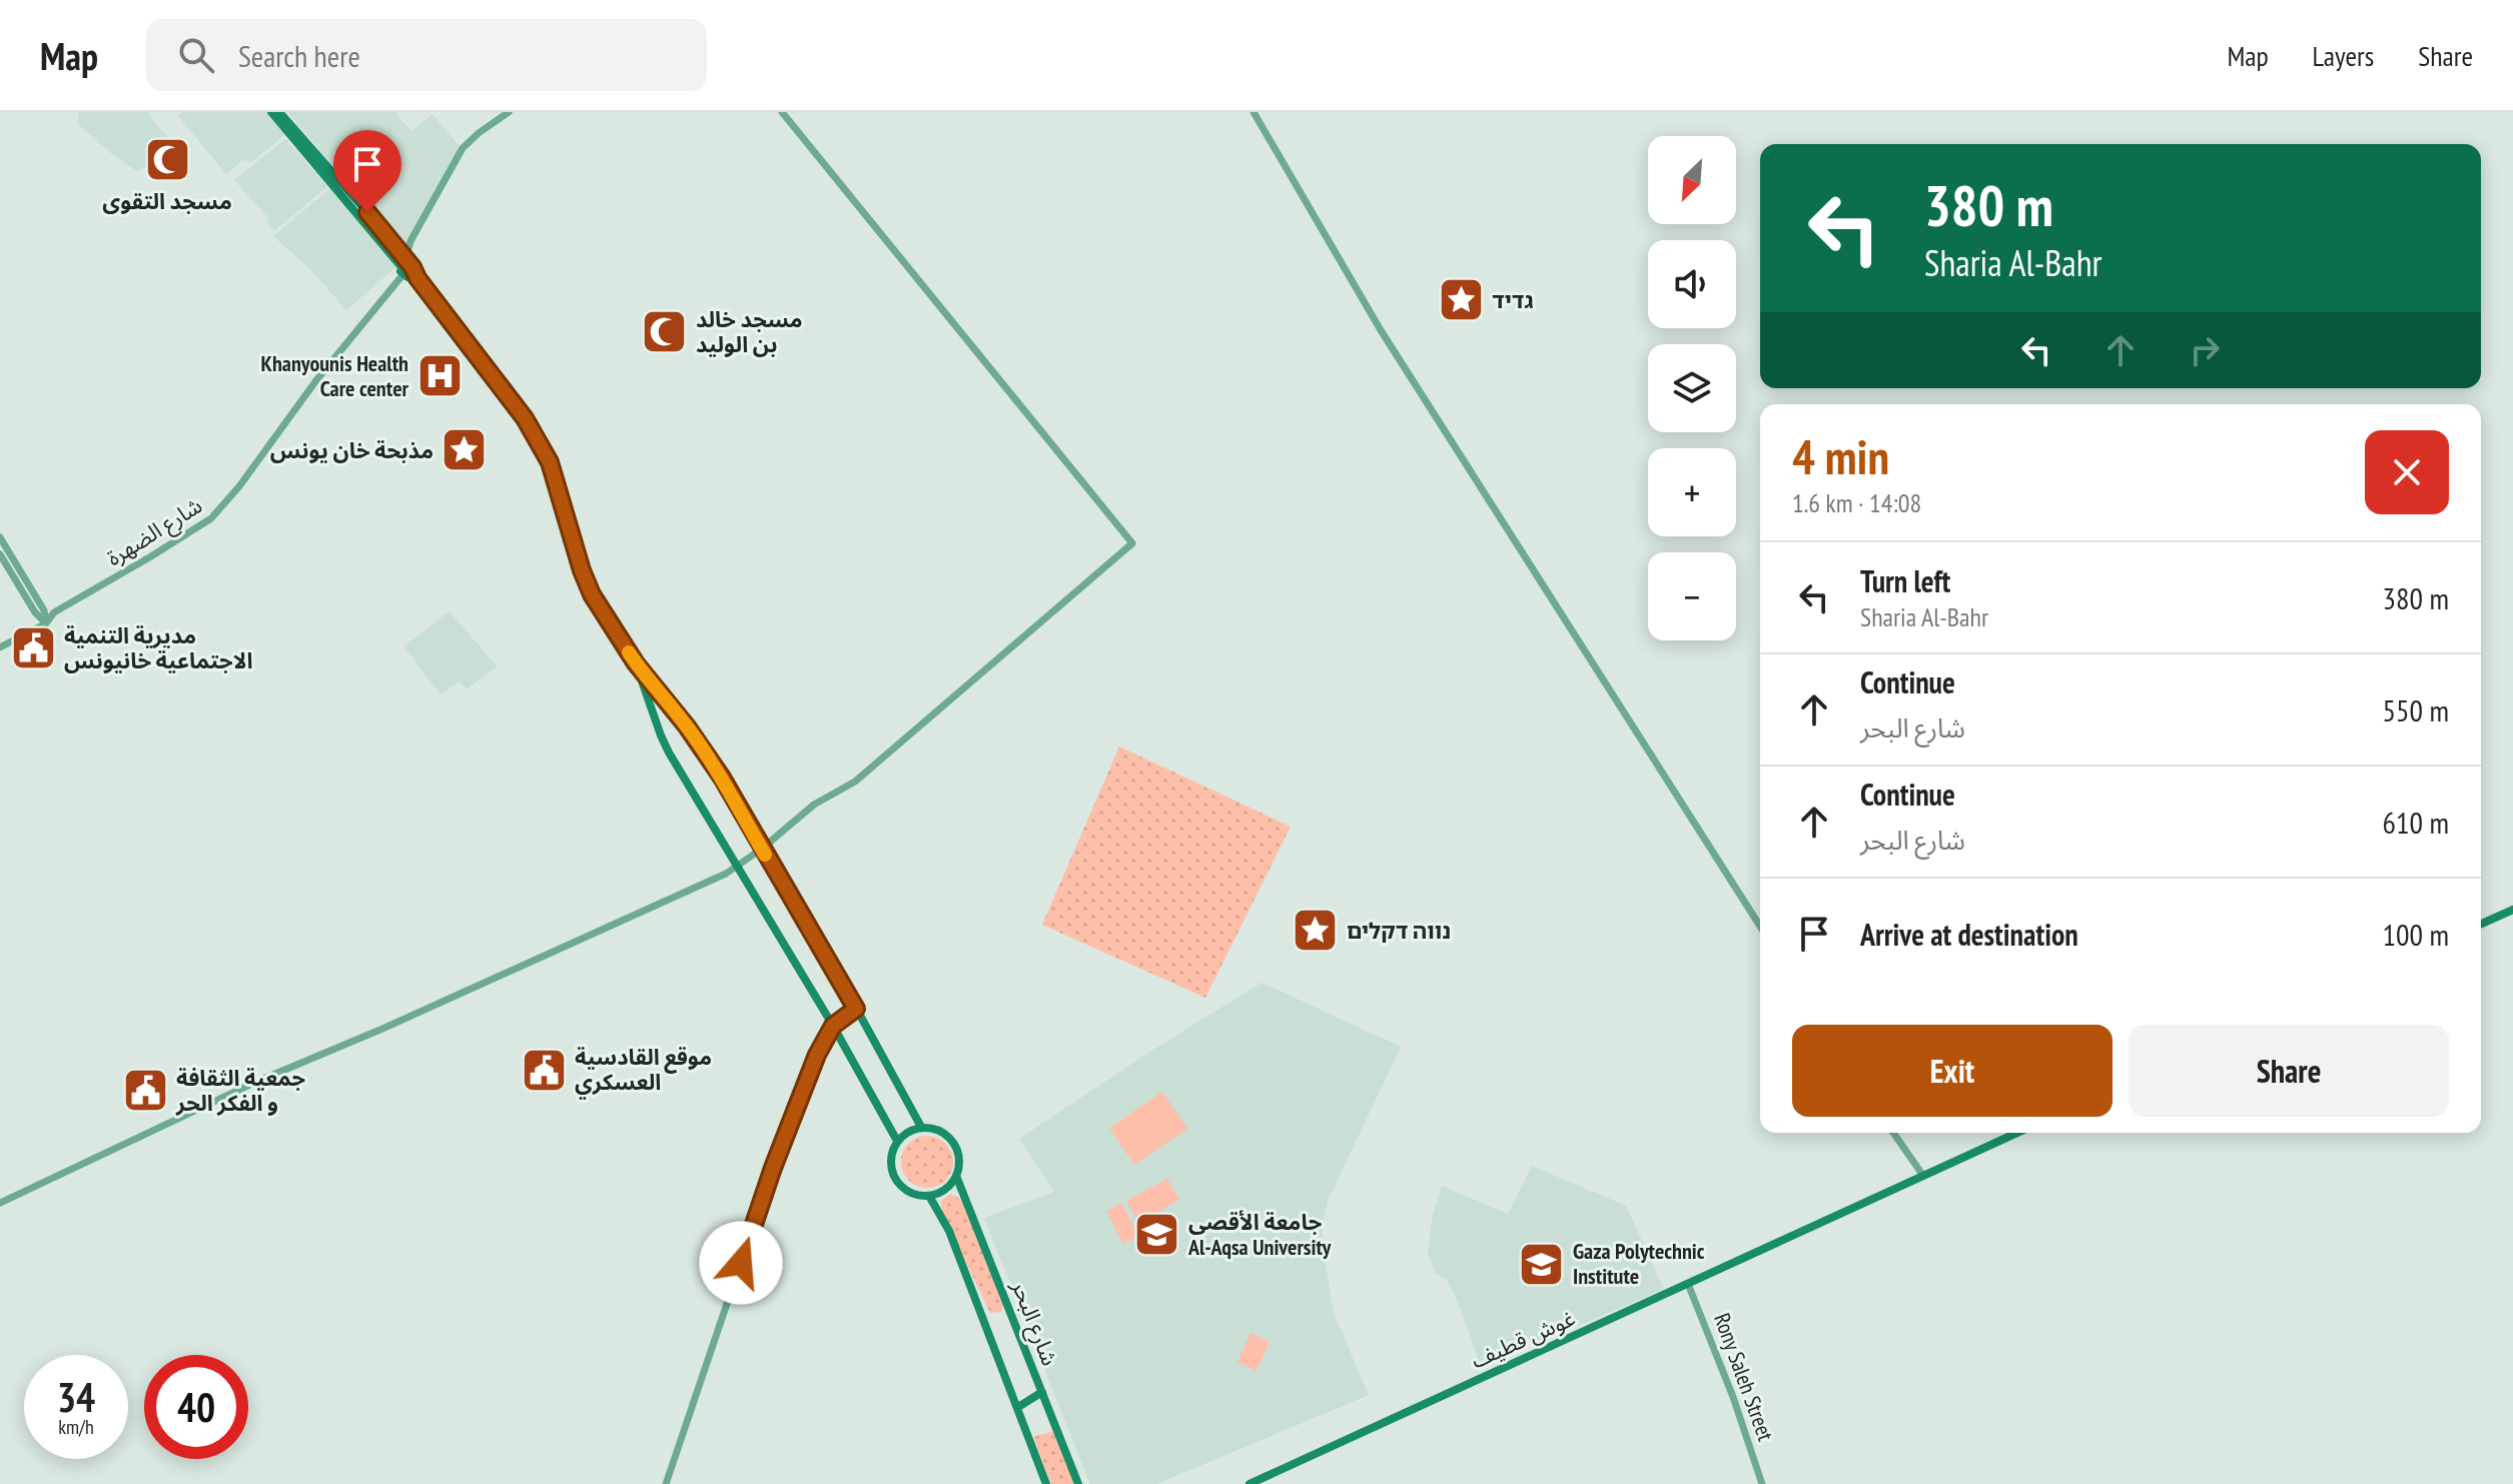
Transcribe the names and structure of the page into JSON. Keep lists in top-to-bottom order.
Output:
{
  "streets": {
    "main road": ["شارع البحر", "غوش قطيف"],
    "street": ["شارع الضهرة", "Rony Saleh Street"]
  },
  "crossings": [
    ["غوش قطيف", "Rony Saleh Street"]
  ],
  "places": {
    "mosque": ["مسجد التقوى", "مسجد خالد بن الوليد"],
    "place": ["גדיד", "مذبحة خان يونس", "נווה דקלים"],
    "hospital": ["Khanyounis Health Care center"],
    "public building": ["مديرية التنمية الاجتماعية خانيونس", "موقع القادسية العسكري", "جمعية الثقافة و الفكر الحر"],
    "school or university": ["جامعة الأقصى Al-Aqsa University", "Gaza Polytechnic Institute"]
  },
  "north": "bottom left",
  "page": {
    "header": "Map",
    "search": "Search here",
    "nav": ["Map", "Layers", "Share"],
    "map_buttons": ["+", "−"],
    "turn": ["380 m", "Sharia Al-Bahr"],
    "heading": ["4 min", "1.6 km · 14:08"],
    "list": [
      {
        "name": "Turn left",
        "note": "Sharia Al-Bahr",
        "value": "380 m"
      },
      {
        "name": "Continue",
        "note": "شارع البحر",
        "value": "550 m"
      },
      {
        "name": "Continue",
        "note": "شارع البحر",
        "value": "610 m"
      },
      {
        "name": "Arrive at destination",
        "value": "100 m"
      }
    ],
    "buttons": ["Exit", "Share"],
    "speed": "34 km/h",
    "limit": "40"
  }
}
